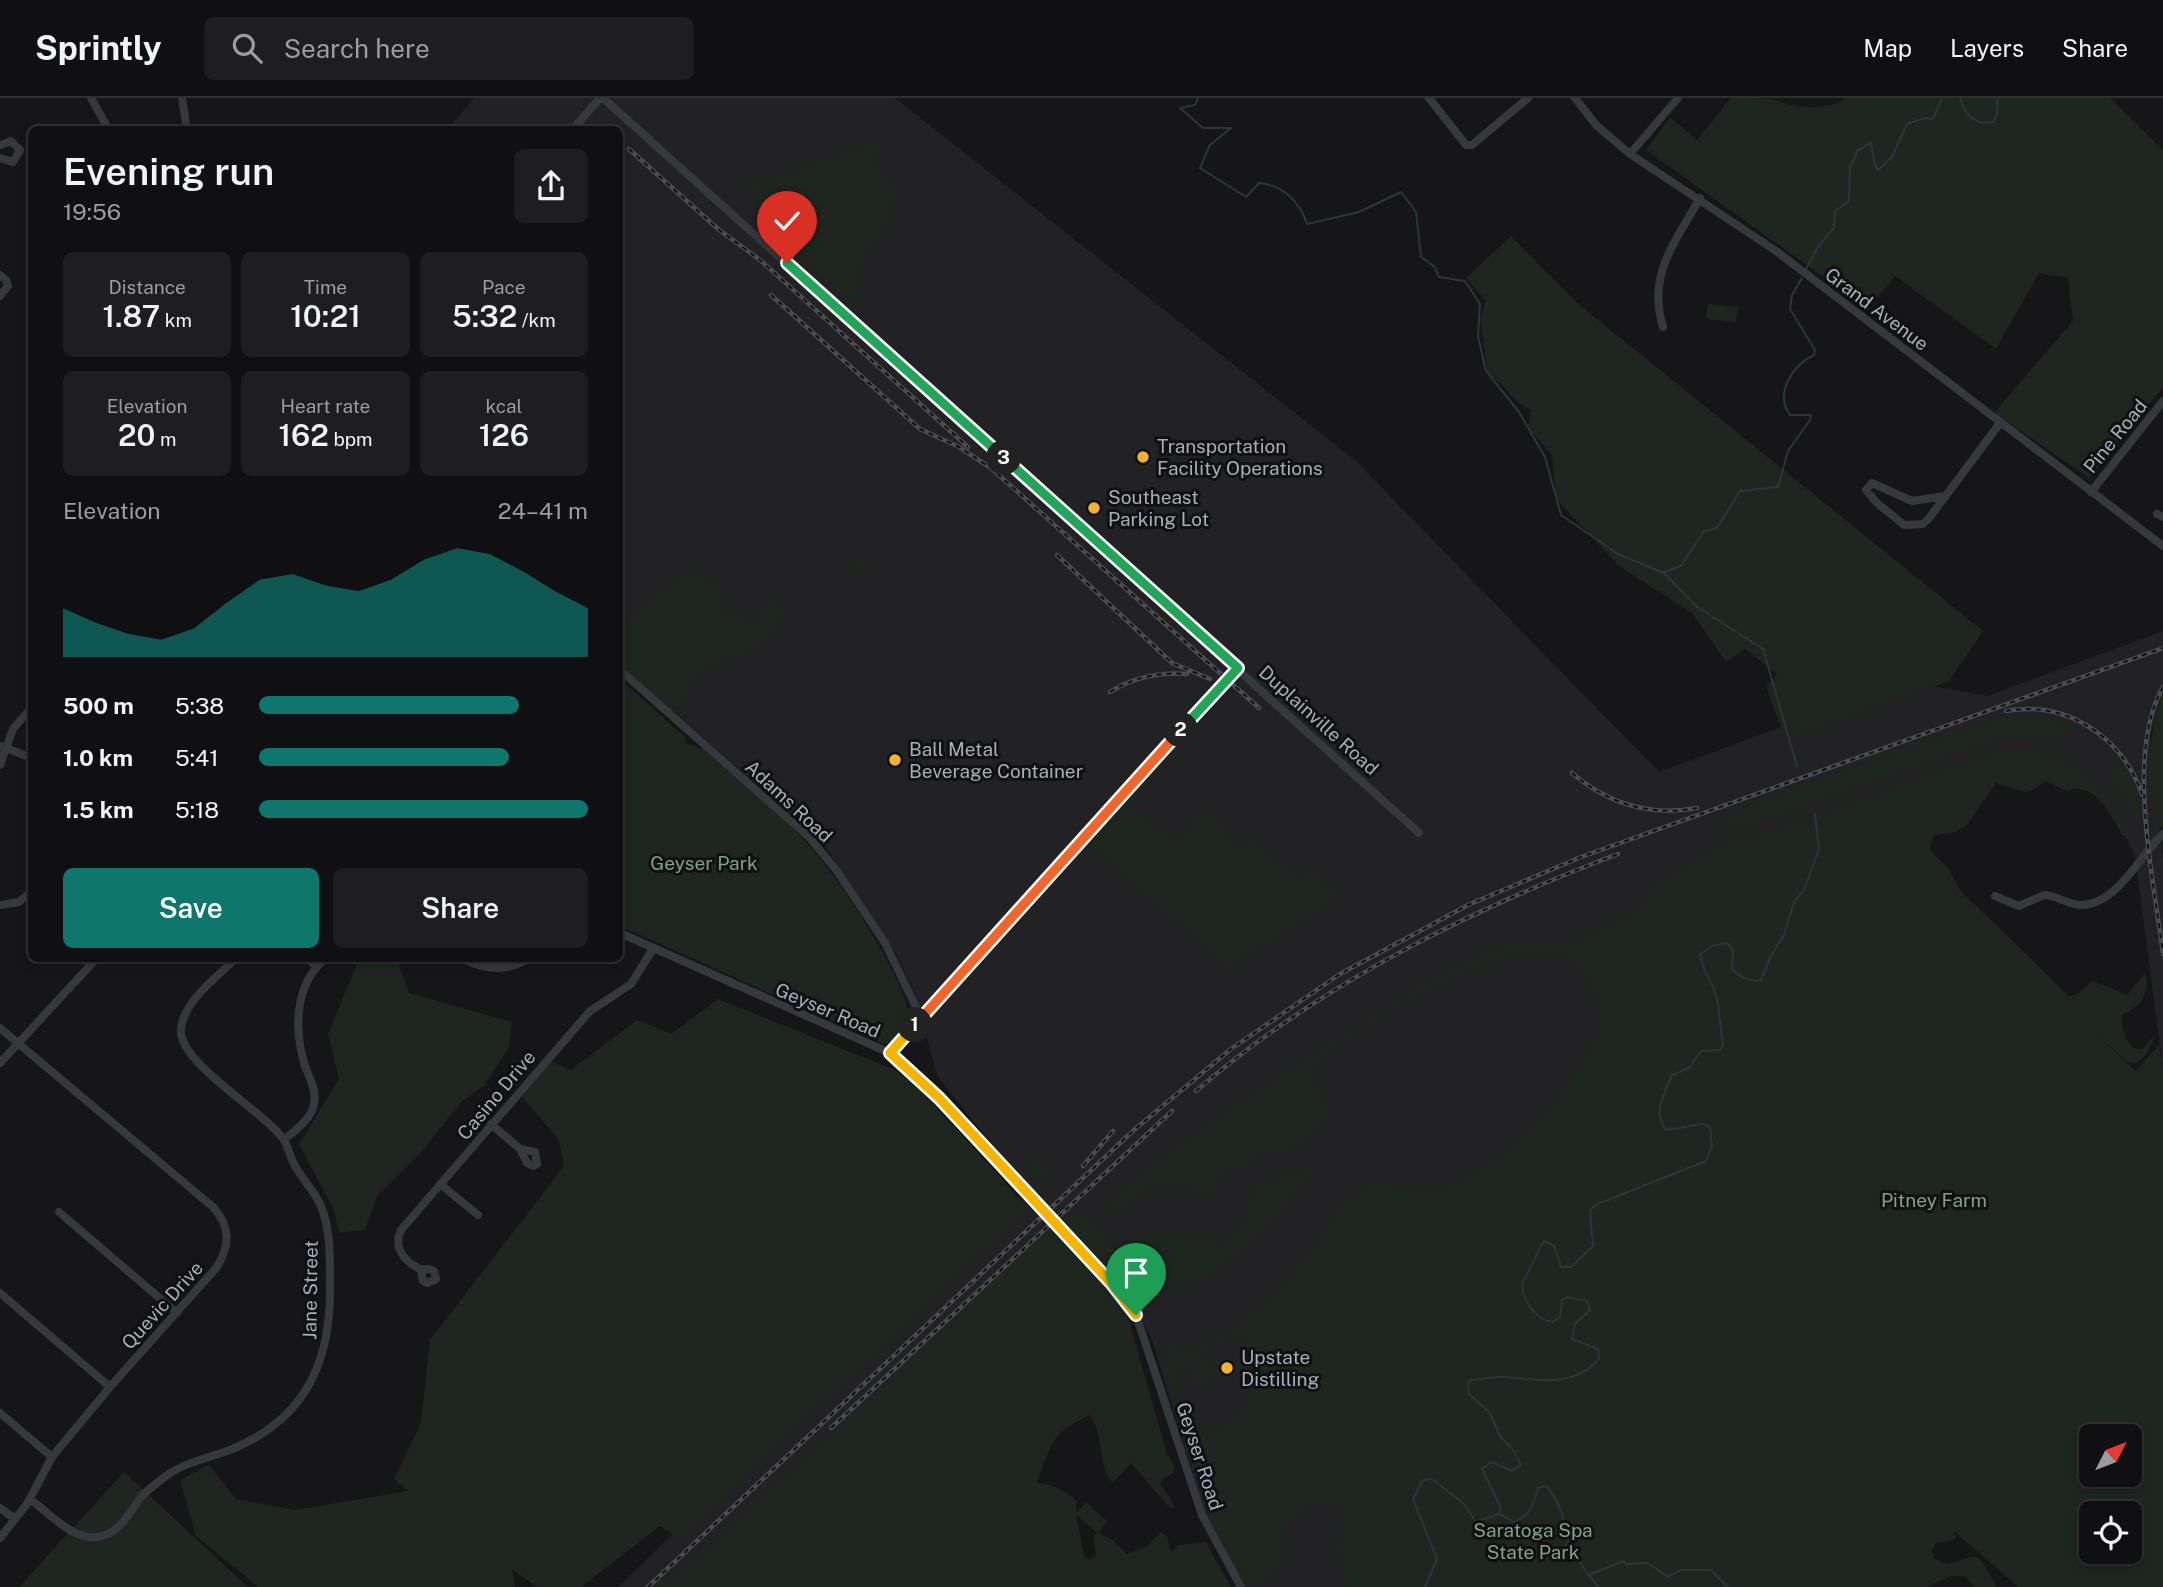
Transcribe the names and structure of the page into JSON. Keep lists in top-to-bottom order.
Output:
{
  "streets": {
    "street": [
      "Grand Avenue",
      "Pine Road",
      "Duplainville Road",
      "Adams Road",
      "Geyser Road",
      "Casino Drive",
      "Jane Street",
      "Quevic Drive"
    ]
  },
  "crossings": [
    ["Grand Avenue", "Pine Road"],
    ["Geyser Road", "Casino Drive"],
    ["Jane Street", "Quevic Drive"]
  ],
  "parks": ["Geyser Park", "Pitney Farm", "Saratoga Spa State Park"],
  "places": [
    "Transportation Facility Operations",
    "Southeast Parking Lot",
    "Ball Metal Beverage Container",
    "Upstate Distilling"
  ],
  "north": "top right",
  "page": {
    "header": "Sprintly",
    "search": "Search here",
    "nav": ["Map", "Layers", "Share"],
    "heading": ["Evening run", "19:56"],
    "stats": [
      ["Distance", "1.87 km"],
      ["Time", "10:21"],
      ["Pace", "5:32 /km"],
      ["Elevation", "20 m"],
      ["Heart rate", "162 bpm"],
      ["kcal", "126"]
    ],
    "pins": ["3", "2", "1"],
    "chart": ["Elevation", "24–41 m"],
    "list": [
      {
        "name": "500 m",
        "note": "5:38"
      },
      {
        "name": "1.0 km",
        "note": "5:41"
      },
      {
        "name": "1.5 km",
        "note": "5:18"
      }
    ],
    "buttons": ["Save", "Share"]
  }
}
